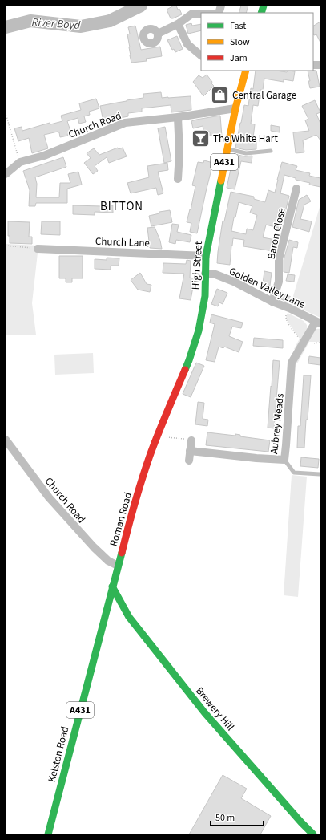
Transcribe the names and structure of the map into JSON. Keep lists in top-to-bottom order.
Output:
{
  "streets": {
    "main road": [
      "A431",
      "High Street",
      "Roman Road",
      "Brewery Hill",
      "Kelston Road"
    ],
    "street": [
      "Church Road",
      "Baron Close",
      "Church Lane",
      "Golden Valley Lane",
      "Aubrey Meads"
    ]
  },
  "crossings": [
    ["Church Road", "High Street"],
    ["Church Road", "Roman Road"],
    ["Baron Close", "Golden Valley Lane"],
    ["Church Lane", "High Street"],
    ["High Street", "Golden Valley Lane"],
    ["High Street", "Roman Road"],
    ["Golden Valley Lane", "Aubrey Meads"],
    ["Roman Road", "Brewery Hill"],
    ["Roman Road", "Kelston Road"],
    ["Brewery Hill", "Kelston Road"]
  ],
  "districts": ["BITTON"],
  "water": ["River Boyd"],
  "places": {
    "shop": ["Central Garage"],
    "bar": ["The White Hart"]
  },
  "legend": ["Fast", "Slow", "Jam"],
  "scale_bar": "50 m"
}
